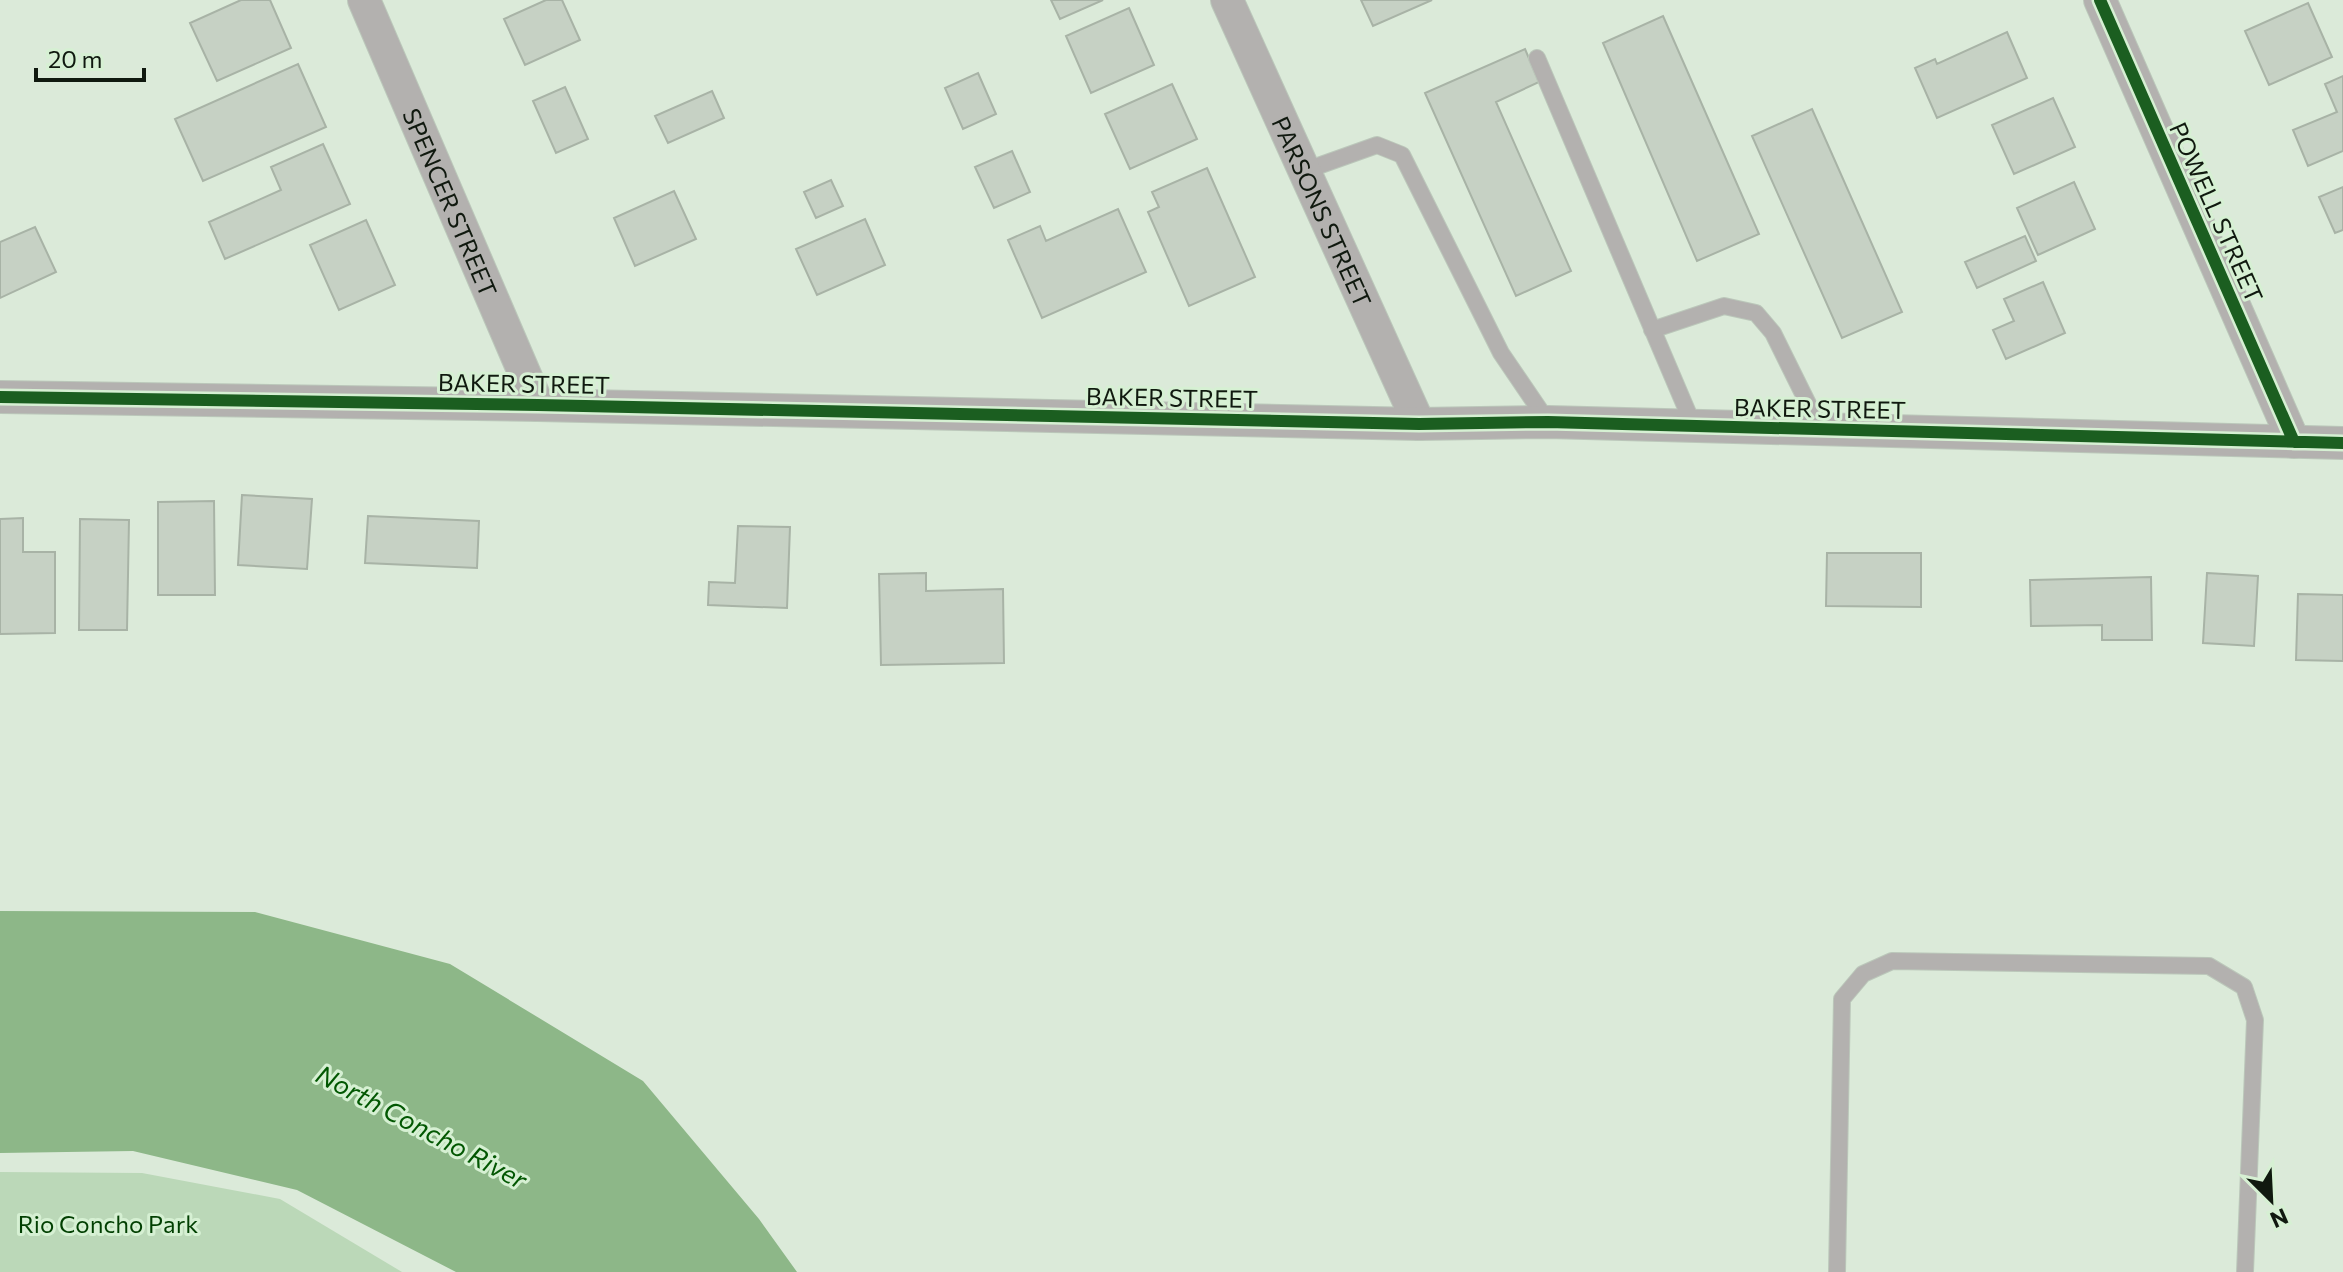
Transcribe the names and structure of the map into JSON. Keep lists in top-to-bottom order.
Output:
{
  "streets": {
    "street": [
      "SPENCER STREET",
      "PARSONS STREET",
      "POWELL STREET",
      "BAKER STREET"
    ]
  },
  "crossings": [
    ["SPENCER STREET", "BAKER STREET"],
    ["PARSONS STREET", "BAKER STREET"],
    ["POWELL STREET", "BAKER STREET"]
  ],
  "water": ["North Concho River"],
  "parks": ["Rio Concho Park"],
  "scale_bar": "20 m",
  "north": "bottom right"
}
